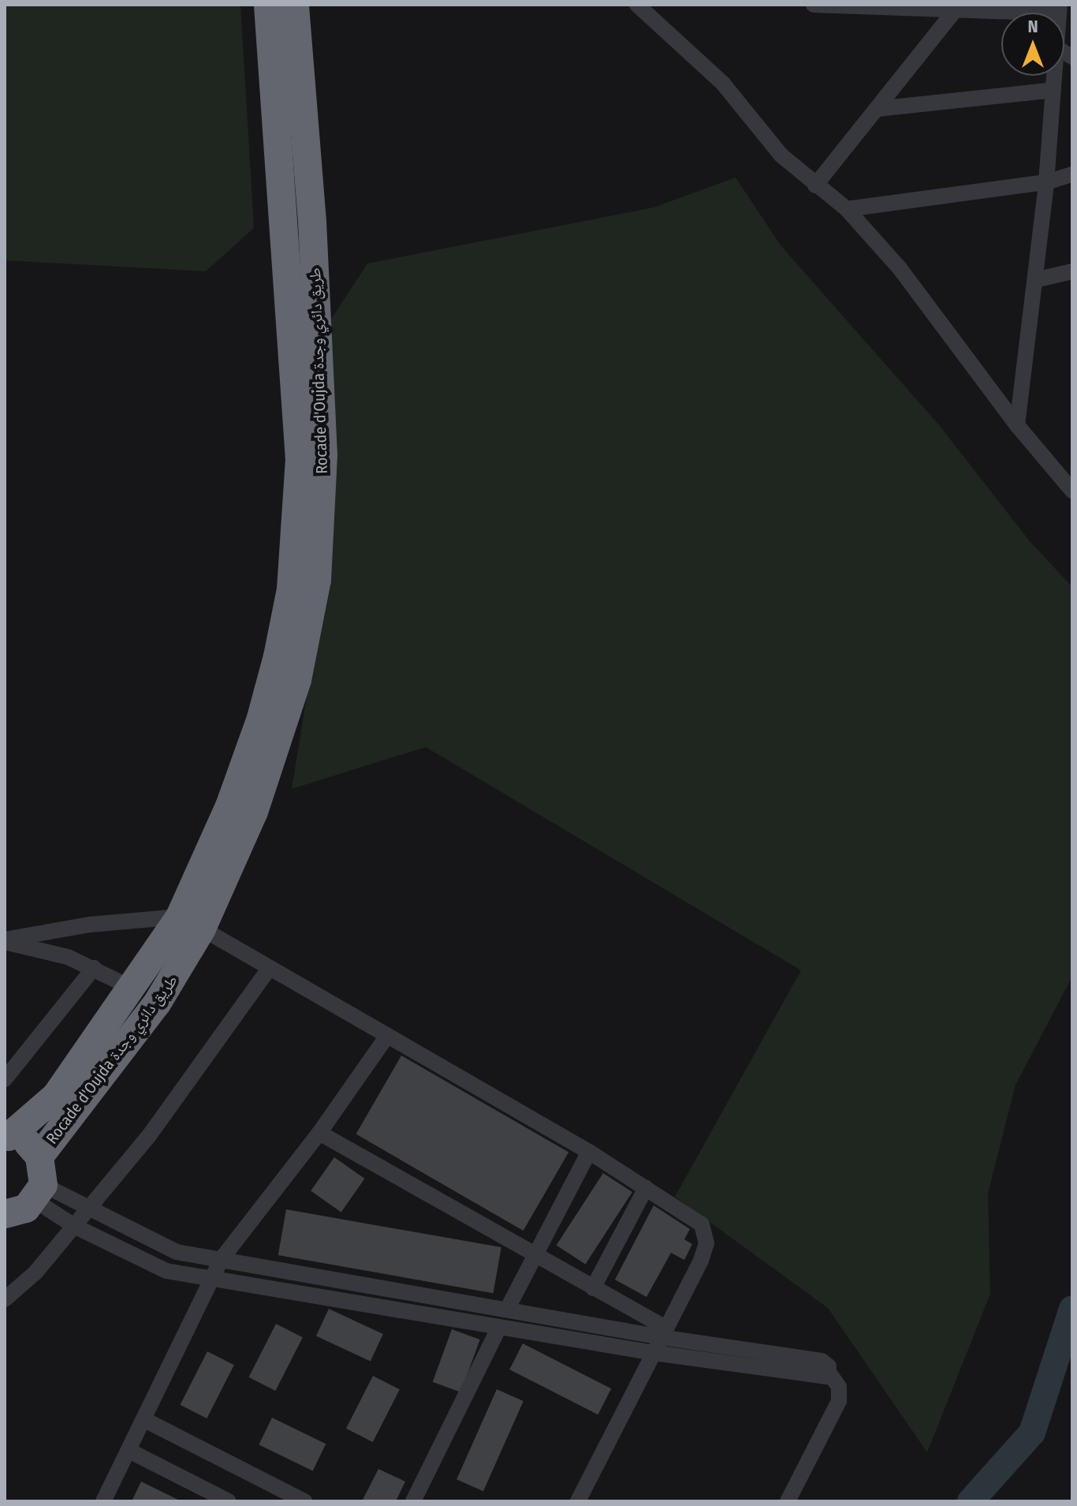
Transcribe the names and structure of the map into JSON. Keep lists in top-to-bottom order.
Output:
{
  "streets": {
    "highway": ["Rocade d'Oujda طريق دائري وجدة"]
  },
  "north": "top"
}
